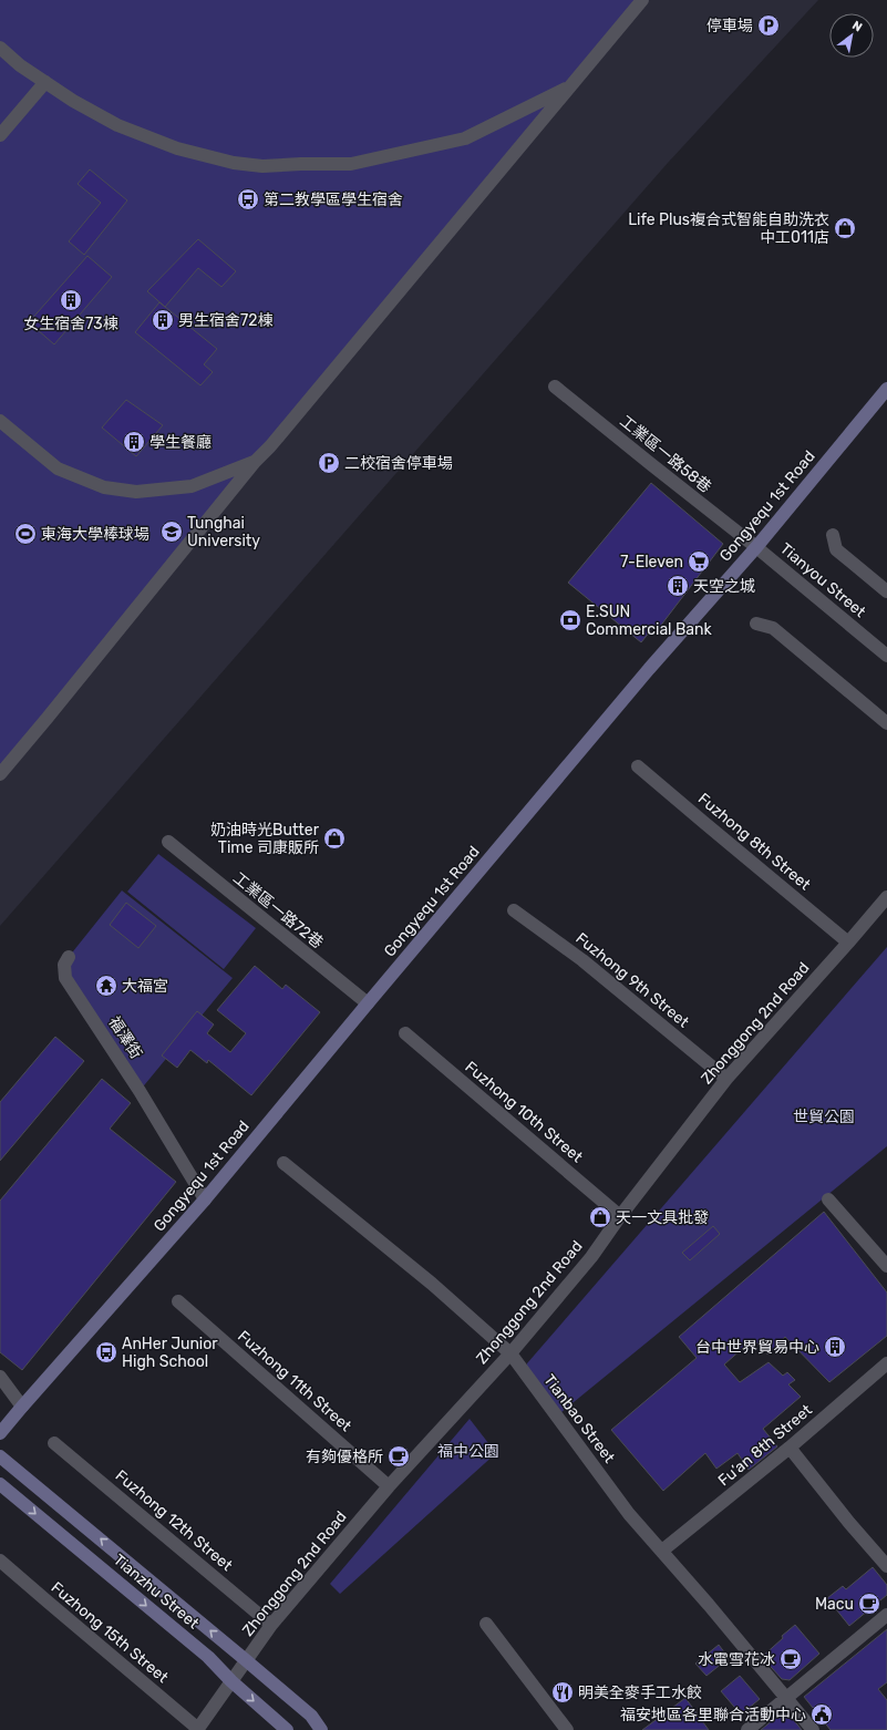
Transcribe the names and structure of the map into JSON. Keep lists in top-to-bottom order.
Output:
{
  "streets": {
    "street": [
      "工業區一路58巷",
      "Gongyequ 1st Road",
      "Tianyou Street",
      "Fuzhong 8th Street",
      "工業區一路72巷",
      "Fuzhong 9th Street",
      "Zhonggong 2nd Road",
      "福澤街",
      "Fuzhong 10th Street",
      "Fuzhong 11th Street",
      "Tianbao Street",
      "Fu’an 8th Street",
      "Fuzhong 12th Street",
      "Tianzhu Street",
      "Fuzhong 15th Street"
    ]
  },
  "crossings": [
    ["工業區一路58巷", "Gongyequ 1st Road"],
    ["工業區一路58巷", "Tianyou Street"],
    ["Gongyequ 1st Road", "Tianyou Street"],
    ["Gongyequ 1st Road", "工業區一路72巷"],
    ["Gongyequ 1st Road", "福澤街"],
    ["Fuzhong 8th Street", "Zhonggong 2nd Road"],
    ["Fuzhong 9th Street", "Zhonggong 2nd Road"],
    ["Zhonggong 2nd Road", "Fuzhong 10th Street"],
    ["Zhonggong 2nd Road", "Fuzhong 11th Street"],
    ["Zhonggong 2nd Road", "Tianbao Street"],
    ["Zhonggong 2nd Road", "Fuzhong 12th Street"],
    ["Zhonggong 2nd Road", "Tianzhu Street"],
    ["Zhonggong 2nd Road", "Fuzhong 15th Street"],
    ["Tianbao Street", "Fu’an 8th Street"]
  ],
  "parks": ["世貿公園", "福中公園"],
  "places": {
    "parking": ["停車場", "二校宿舍停車場"],
    "bus stop": ["第二教學區學生宿舍", "AnHer Junior High School"],
    "shop": ["Life Plus複合式智能自助洗衣 中工011店", "奶油時光Butter Time 司康販所", "天一文具批發"],
    "building": [
      "女生宿舍73棟",
      "男生宿舍72棟",
      "學生餐廳",
      "天空之城",
      "台中世界貿易中心"
    ],
    "school or university": ["Tunghai University"],
    "sports": ["東海大學棒球場"],
    "supermarket": ["7-Eleven"],
    "bank": ["E.SUN Commercial Bank"],
    "temple": ["大福宮"],
    "cafe": ["有夠優格所", "Macu", "水電雪花冰"],
    "restaurant": ["明美全麥手工水餃"],
    "public building": ["福安地區各里聯合活動中心"]
  },
  "north": "top right"
}
